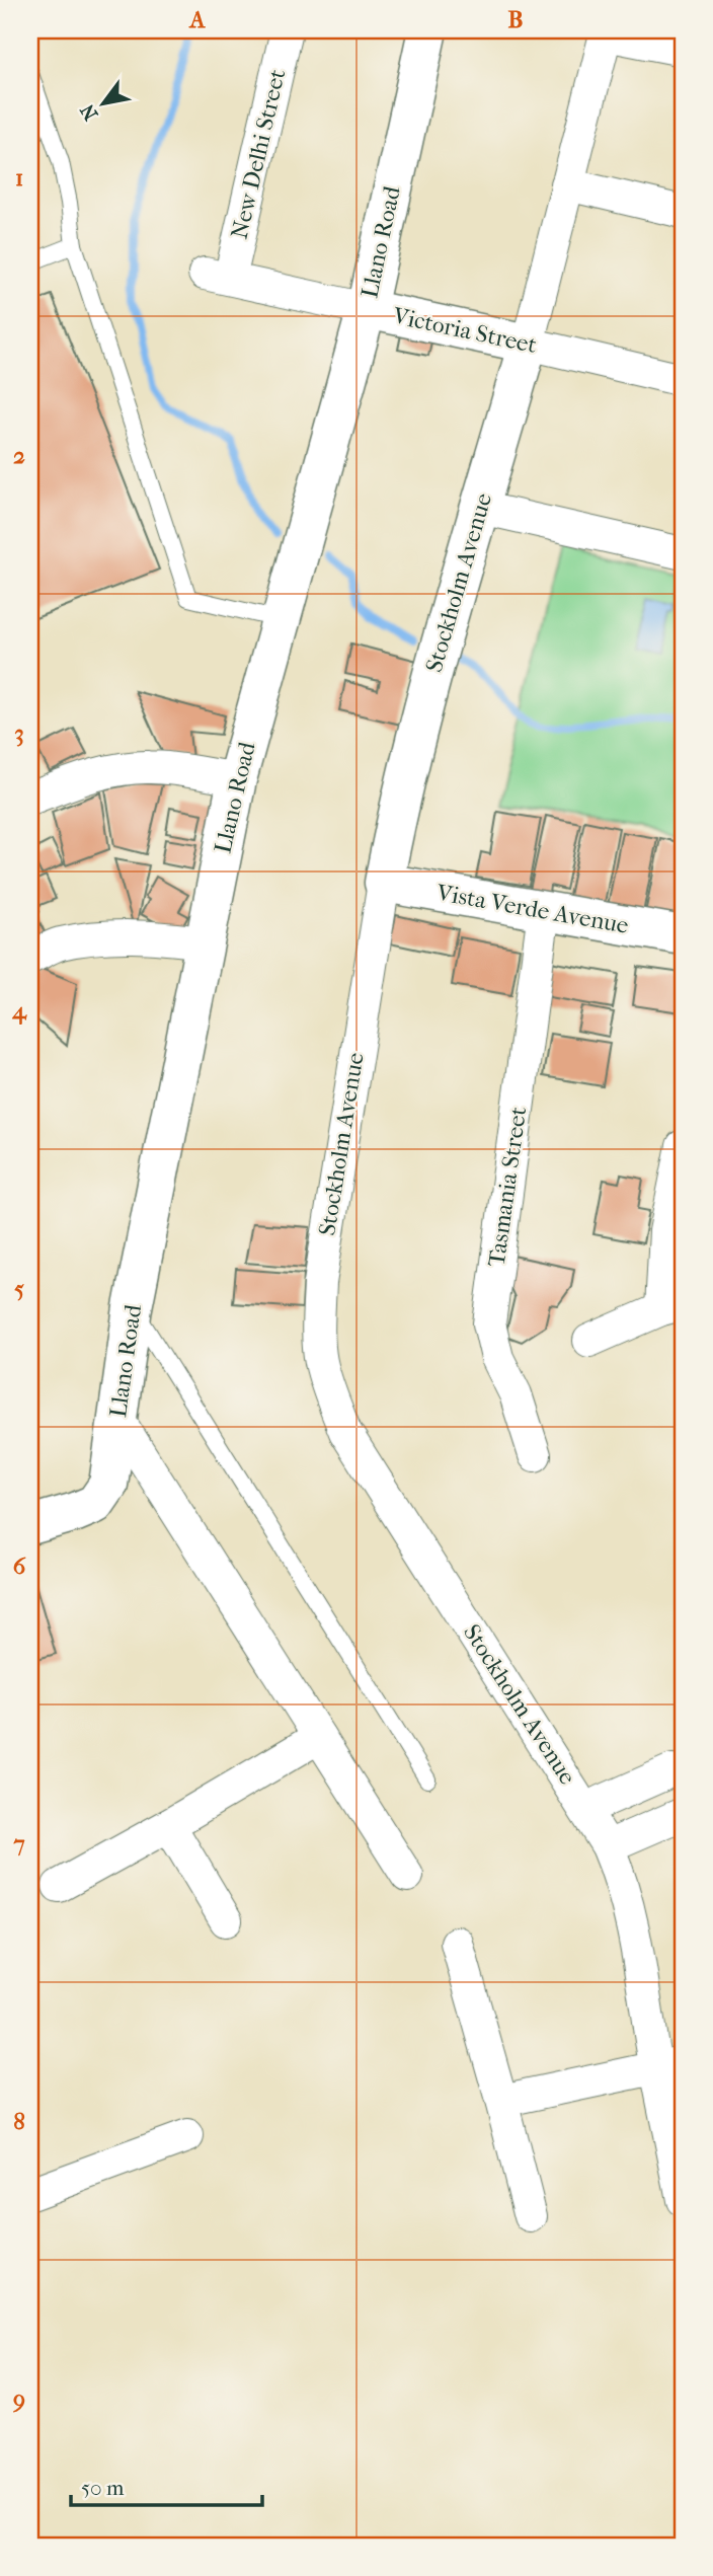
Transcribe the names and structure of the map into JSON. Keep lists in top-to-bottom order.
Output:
{
  "streets": {
    "main road": [
      "Llano Road",
      "Victoria Street",
      "Stockholm Avenue",
      "Vista Verde Avenue"
    ],
    "street": ["New Delhi Street", "Tasmania Street"]
  },
  "crossings": [
    ["New Delhi Street", "Victoria Street"],
    ["Llano Road", "Victoria Street"],
    ["Victoria Street", "Stockholm Avenue"],
    ["Stockholm Avenue", "Vista Verde Avenue"],
    ["Vista Verde Avenue", "Tasmania Street"]
  ],
  "scale_bar": "50 m",
  "north": "bottom left",
  "grid": {
    "columns": ["A", "B"],
    "rows": [
      "1",
      "2",
      "3",
      "4",
      "5",
      "6",
      "7",
      "8",
      "9"
    ]
  }
}
